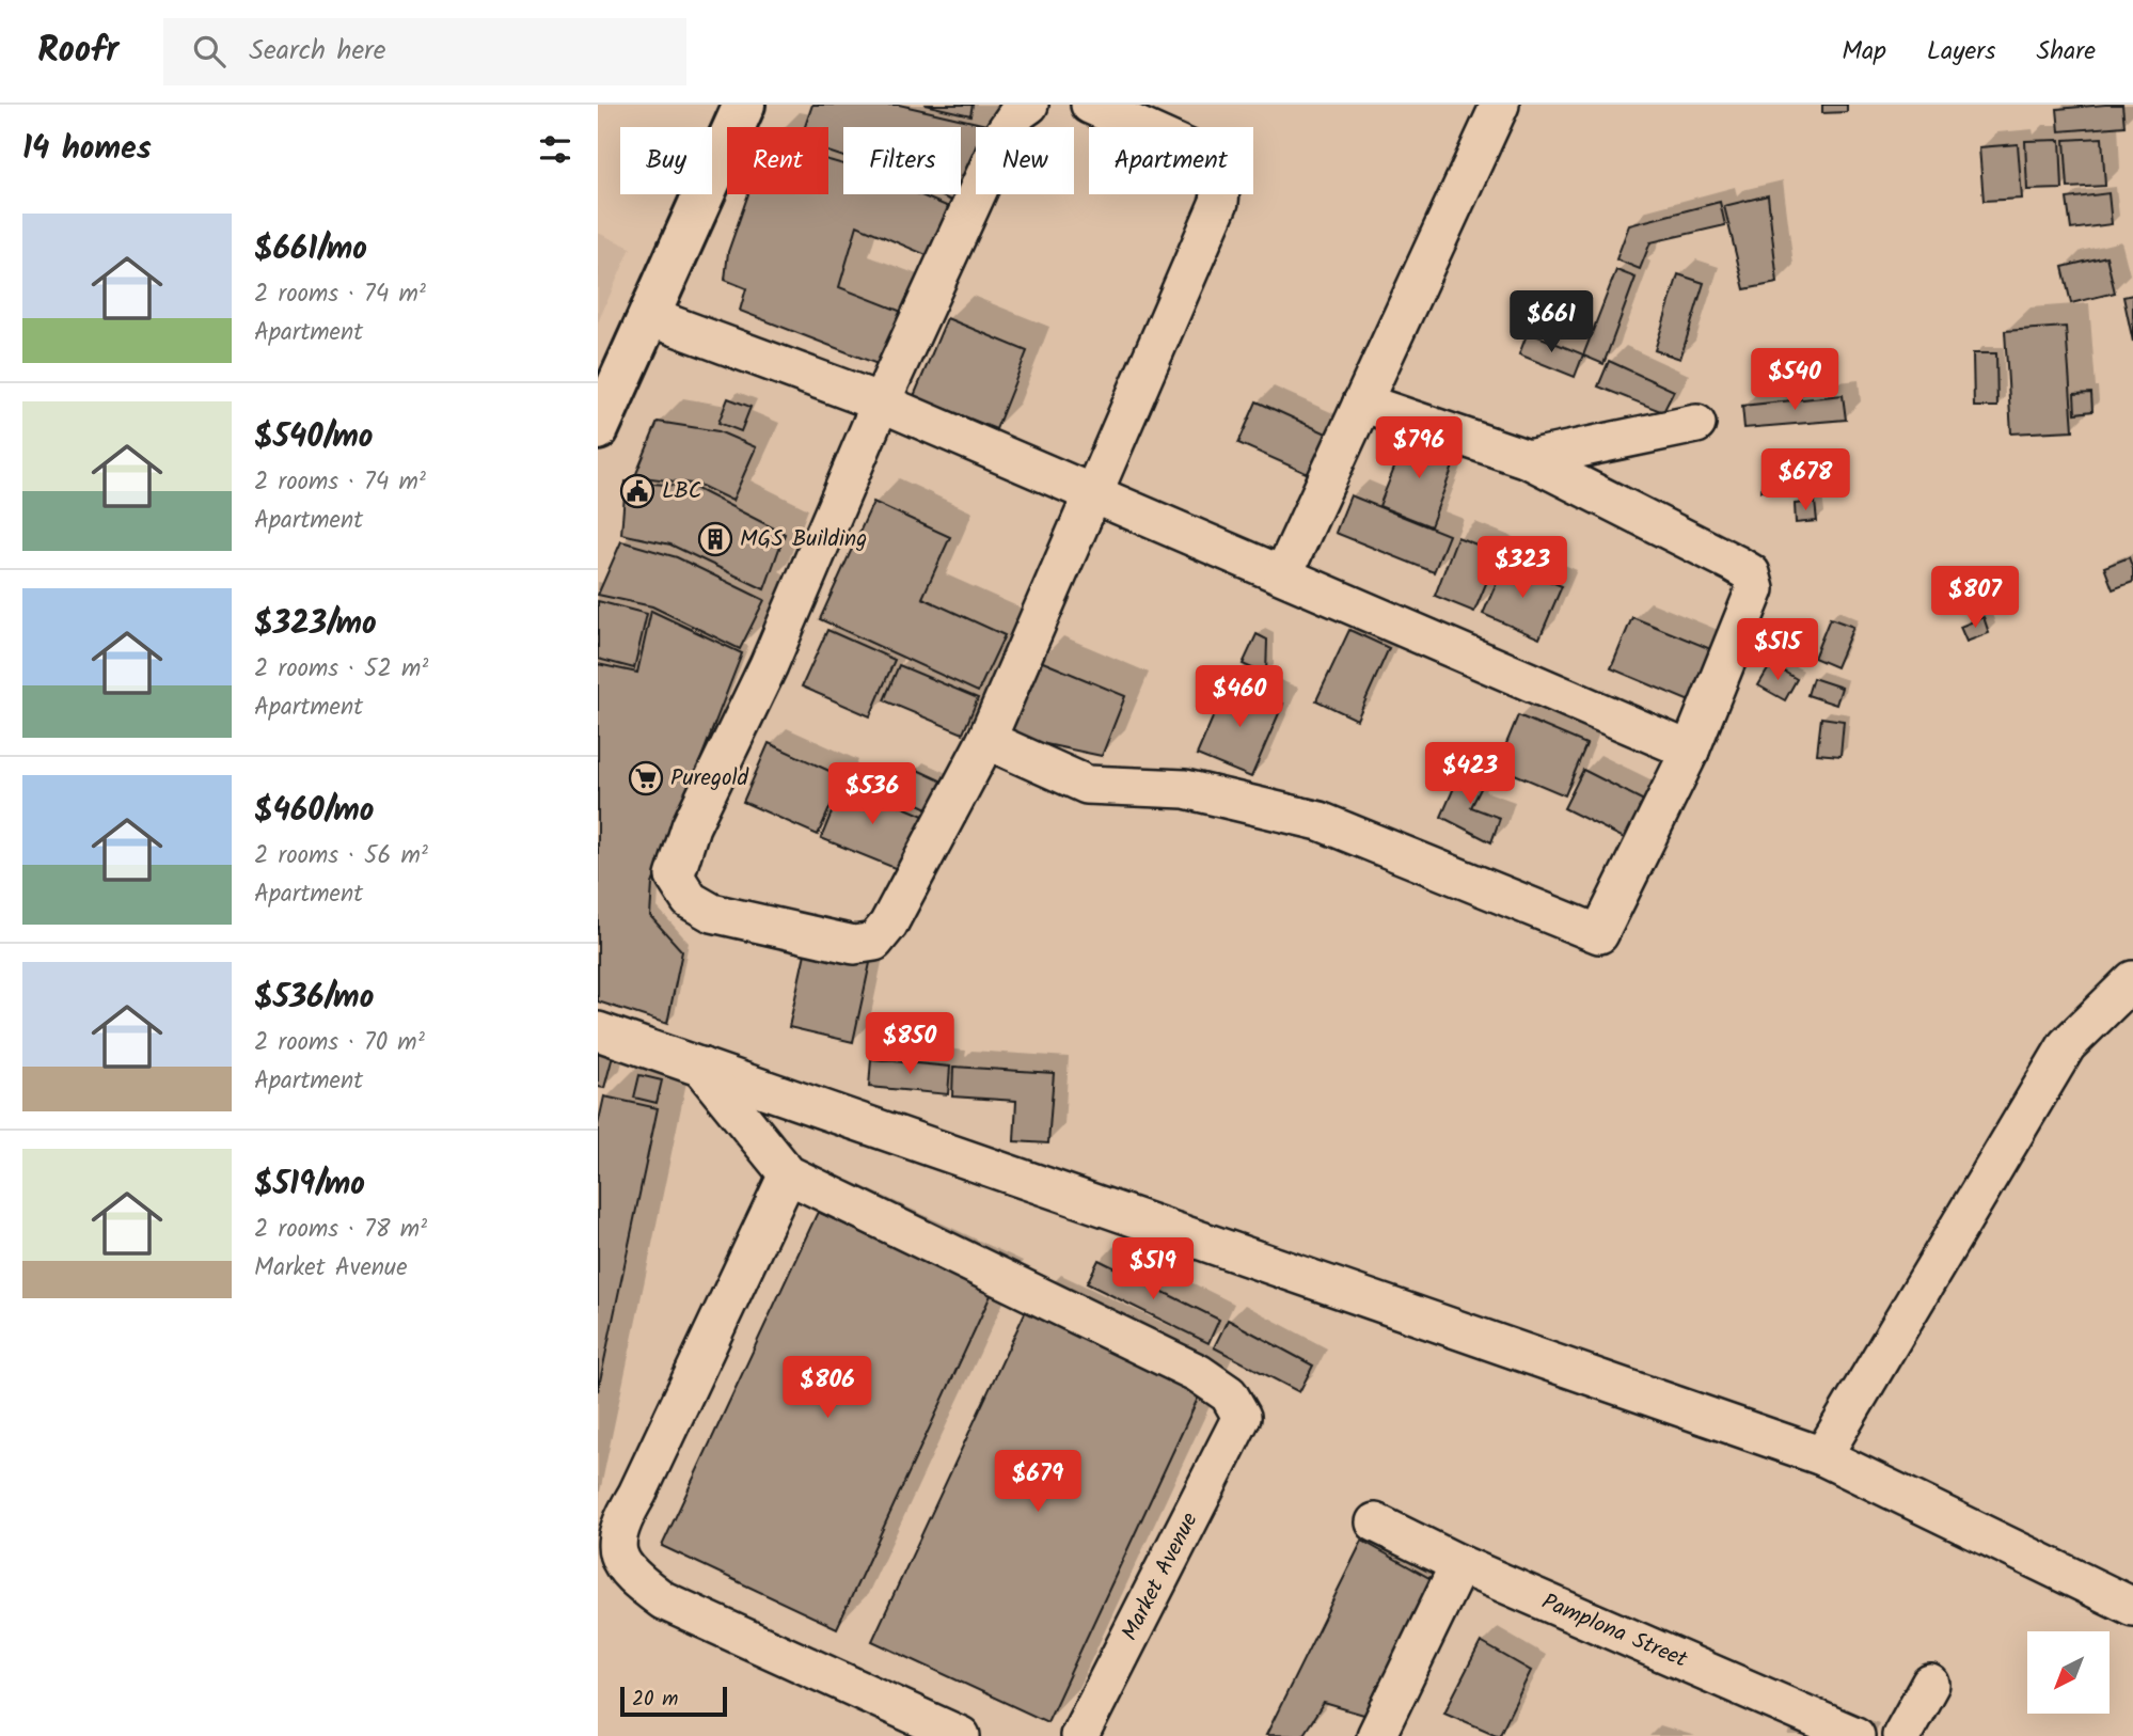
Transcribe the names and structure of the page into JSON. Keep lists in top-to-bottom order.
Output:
{
  "streets": {
    "street": ["Market Avenue", "Pamplona Street"]
  },
  "places": {
    "public building": ["LBC"],
    "building": ["MGS Building"],
    "supermarket": ["Puregold"]
  },
  "scale_bar": "20 m",
  "north": "bottom left",
  "page": {
    "header": "Roofr",
    "search": "Search here",
    "nav": ["Map", "Layers", "Share"],
    "heading": "14 homes",
    "chip": [
      "Buy",
      "Rent",
      "Filters",
      "New",
      "Apartment"
    ],
    "list": [
      {
        "name": "$661/mo",
        "note": "2 rooms · 74 m² · Apartment"
      },
      {
        "name": "$540/mo",
        "note": "2 rooms · 74 m² · Apartment"
      },
      {
        "name": "$323/mo",
        "note": "2 rooms · 52 m² · Apartment"
      },
      {
        "name": "$460/mo",
        "note": "2 rooms · 56 m² · Apartment"
      },
      {
        "name": "$536/mo",
        "note": "2 rooms · 70 m² · Apartment"
      },
      {
        "name": "$519/mo",
        "note": "2 rooms · 78 m² · Market Avenue"
      }
    ],
    "price": [
      "$661",
      "$540",
      "$796",
      "$678",
      "$323",
      "$807",
      "$515",
      "$460",
      "$423",
      "$536",
      "$850",
      "$519",
      "$806",
      "$679"
    ],
    "scale": "20 m"
  }
}
